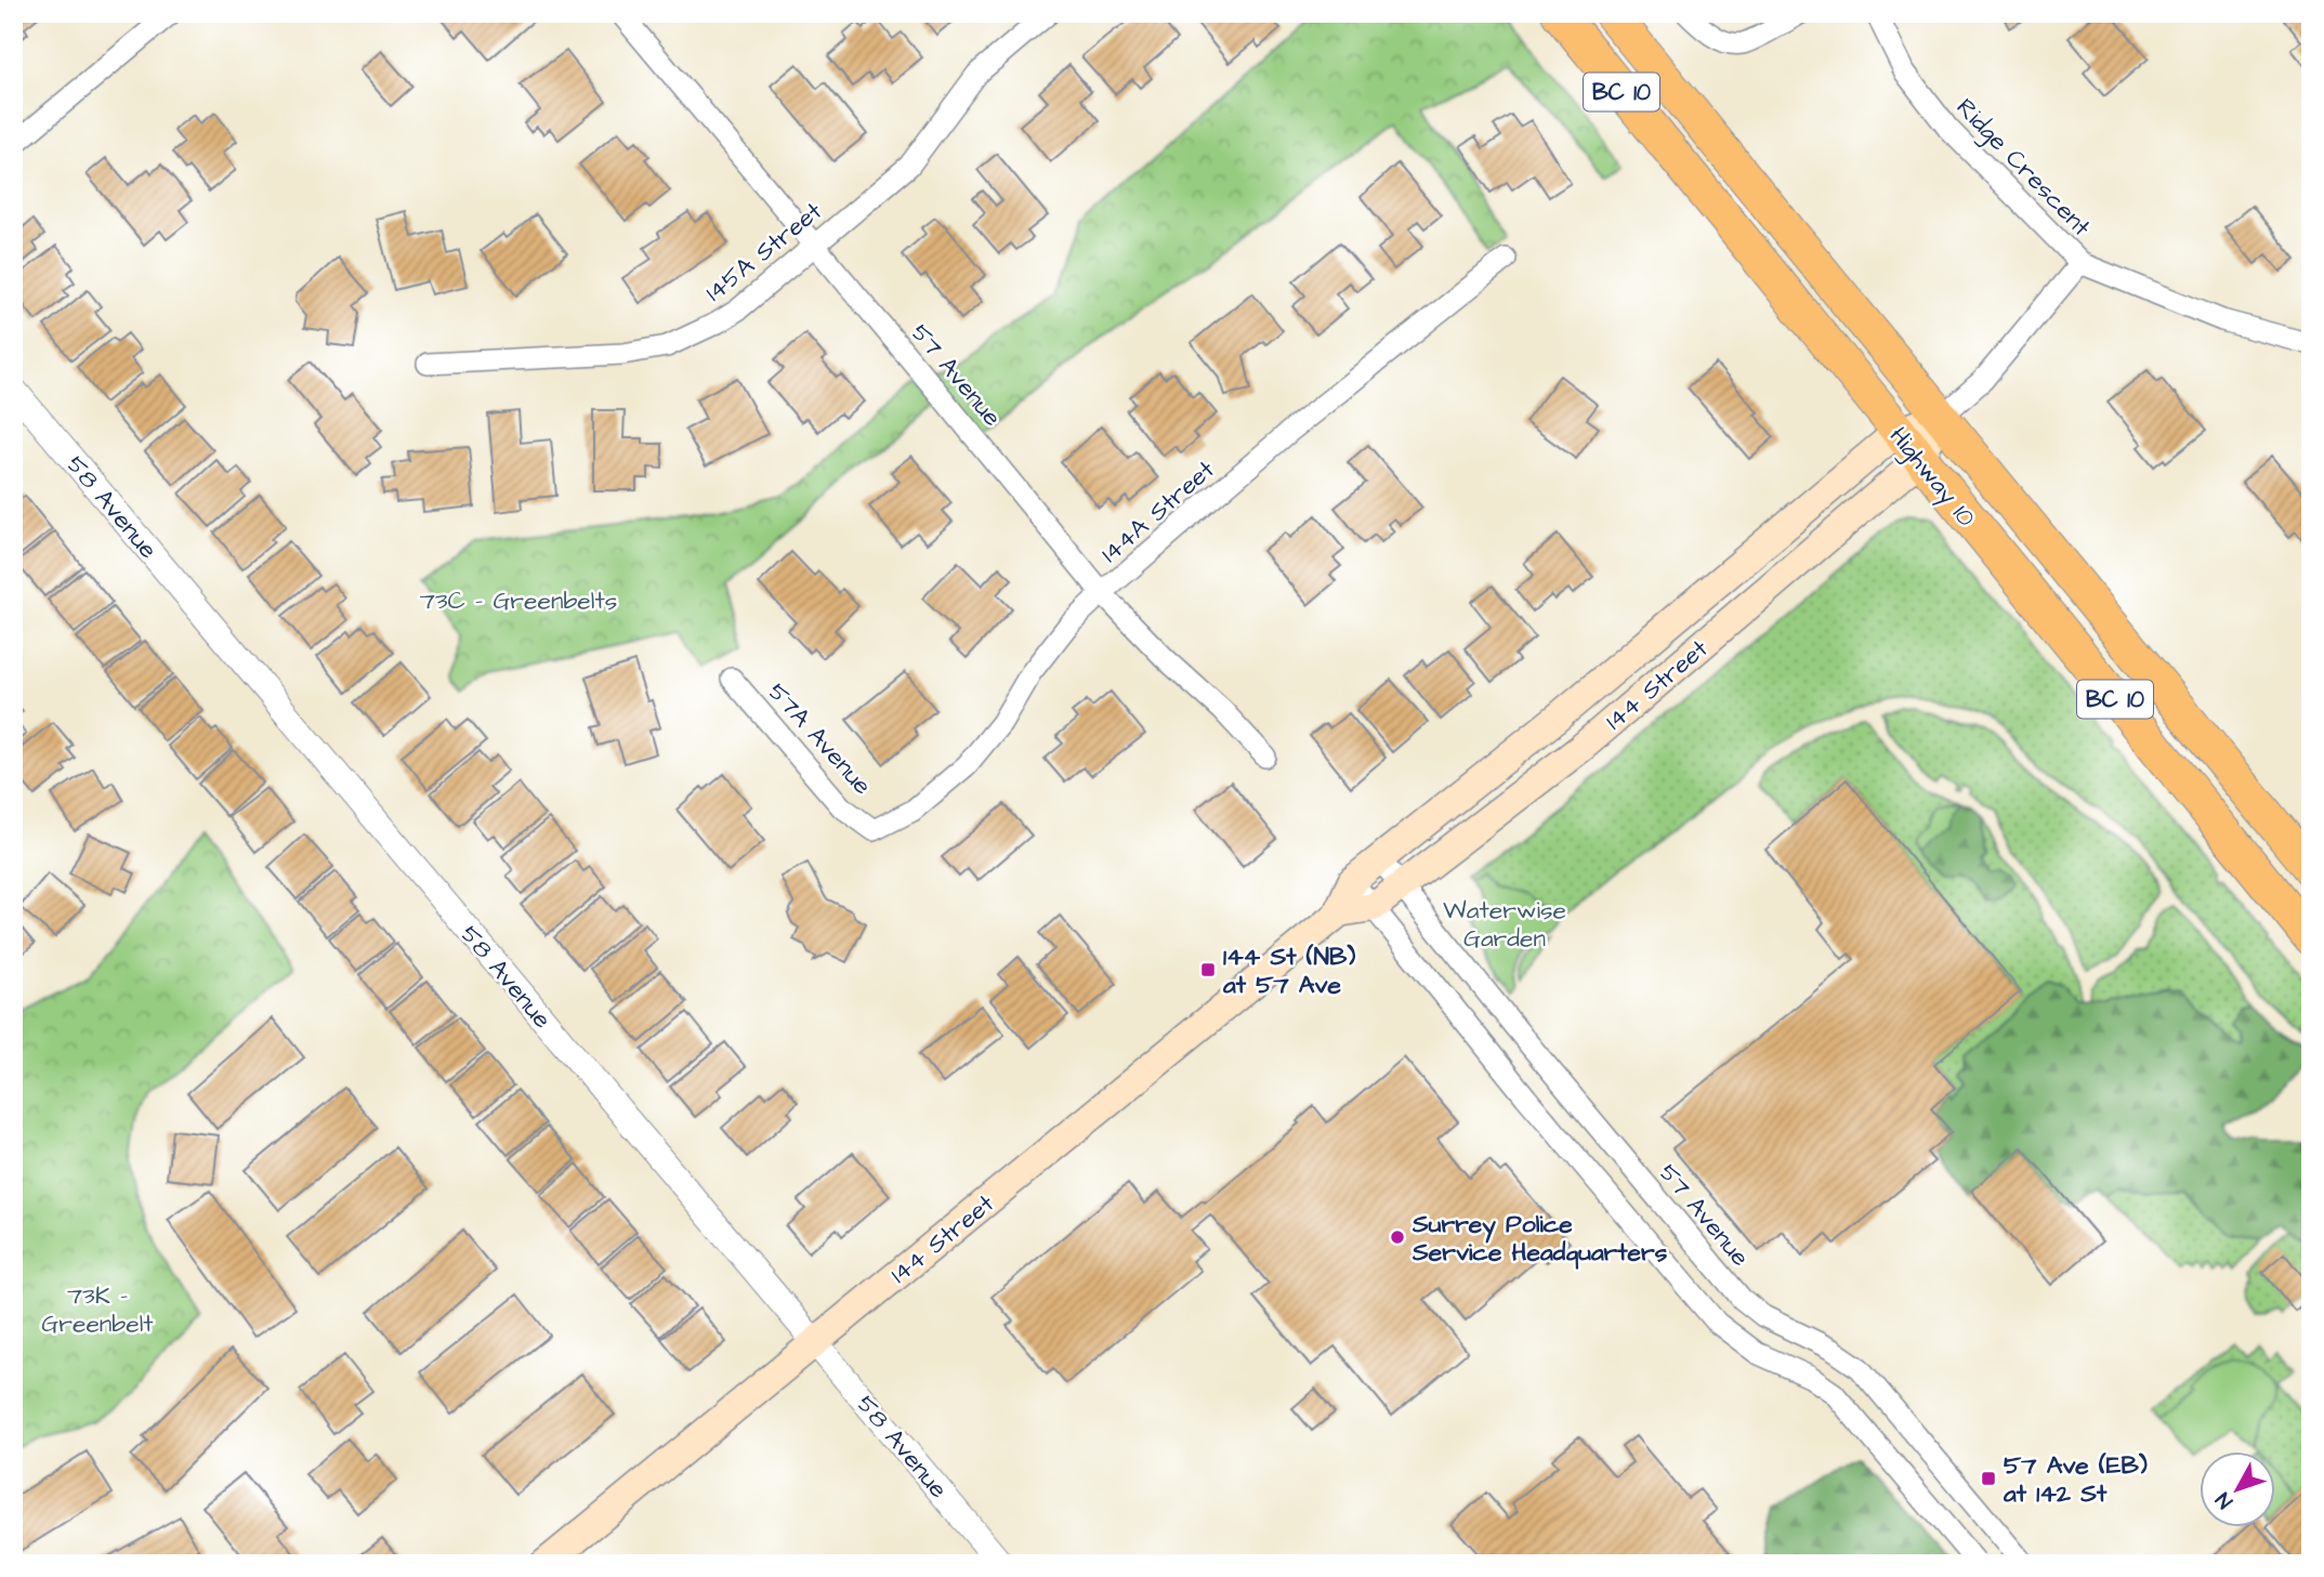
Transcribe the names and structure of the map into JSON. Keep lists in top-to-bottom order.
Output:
{
  "streets": {
    "highway": ["BC 10", "Highway 10"],
    "main road": ["144 Street"],
    "street": [
      "Ridge Crescent",
      "145A Street",
      "57 Avenue",
      "58 Avenue",
      "144A Street",
      "57A Avenue"
    ]
  },
  "crossings": [
    ["Ridge Crescent", "144 Street"],
    ["145A Street", "57 Avenue"],
    ["57 Avenue", "144A Street"],
    ["57 Avenue", "144 Street"],
    ["Highway 10", "144 Street"],
    ["58 Avenue", "144 Street"],
    ["144A Street", "57A Avenue"]
  ],
  "parks": ["73C - Greenbelts", "Waterwise Garden", "73K - Greenbelt"],
  "places": {
    "transit": ["144 St (NB) at 57 Ave", "57 Ave (EB) at 142 St"],
    "other": ["Surrey Police Service Headquarters"]
  },
  "north": "bottom left"
}
